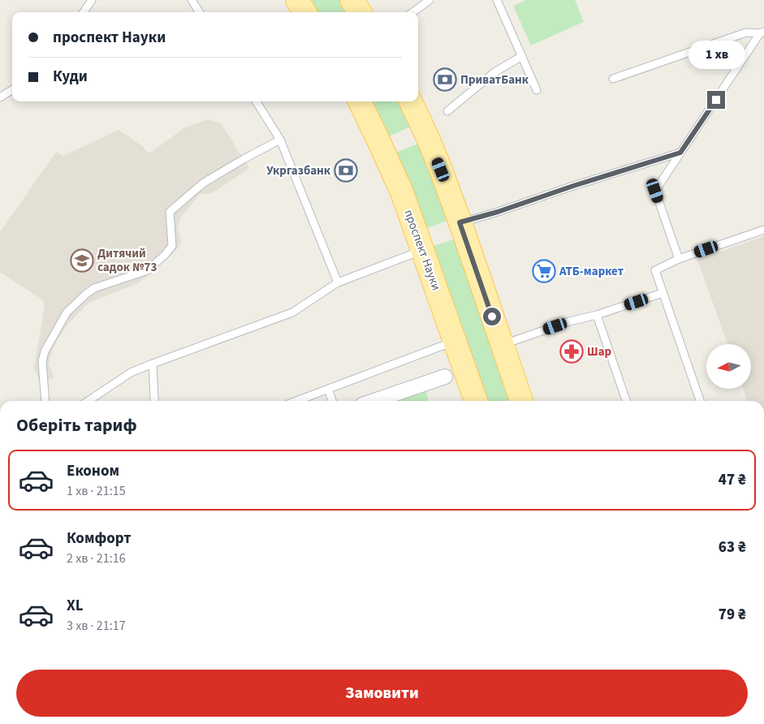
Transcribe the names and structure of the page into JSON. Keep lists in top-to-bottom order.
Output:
{
  "streets": {
    "main road": ["проспект Науки"]
  },
  "places": {
    "bank": ["ПриватБанк", "Укргазбанк"],
    "school or university": ["Дитячий садок №73"],
    "supermarket": ["АТБ-маркет"],
    "pharmacy": ["Шар"]
  },
  "north": "left",
  "page": {
    "banner": ["проспект Науки", "Куди"],
    "bubble": "1 хв",
    "heading": "Оберіть тариф",
    "list": [
      {
        "name": "Економ",
        "note": "1 хв · 21:15",
        "value": "47 ₴"
      },
      {
        "name": "Комфорт",
        "note": "2 хв · 21:16",
        "value": "63 ₴"
      },
      {
        "name": "XL",
        "note": "3 хв · 21:17",
        "value": "79 ₴"
      }
    ],
    "buttons": "Замовити"
  }
}
